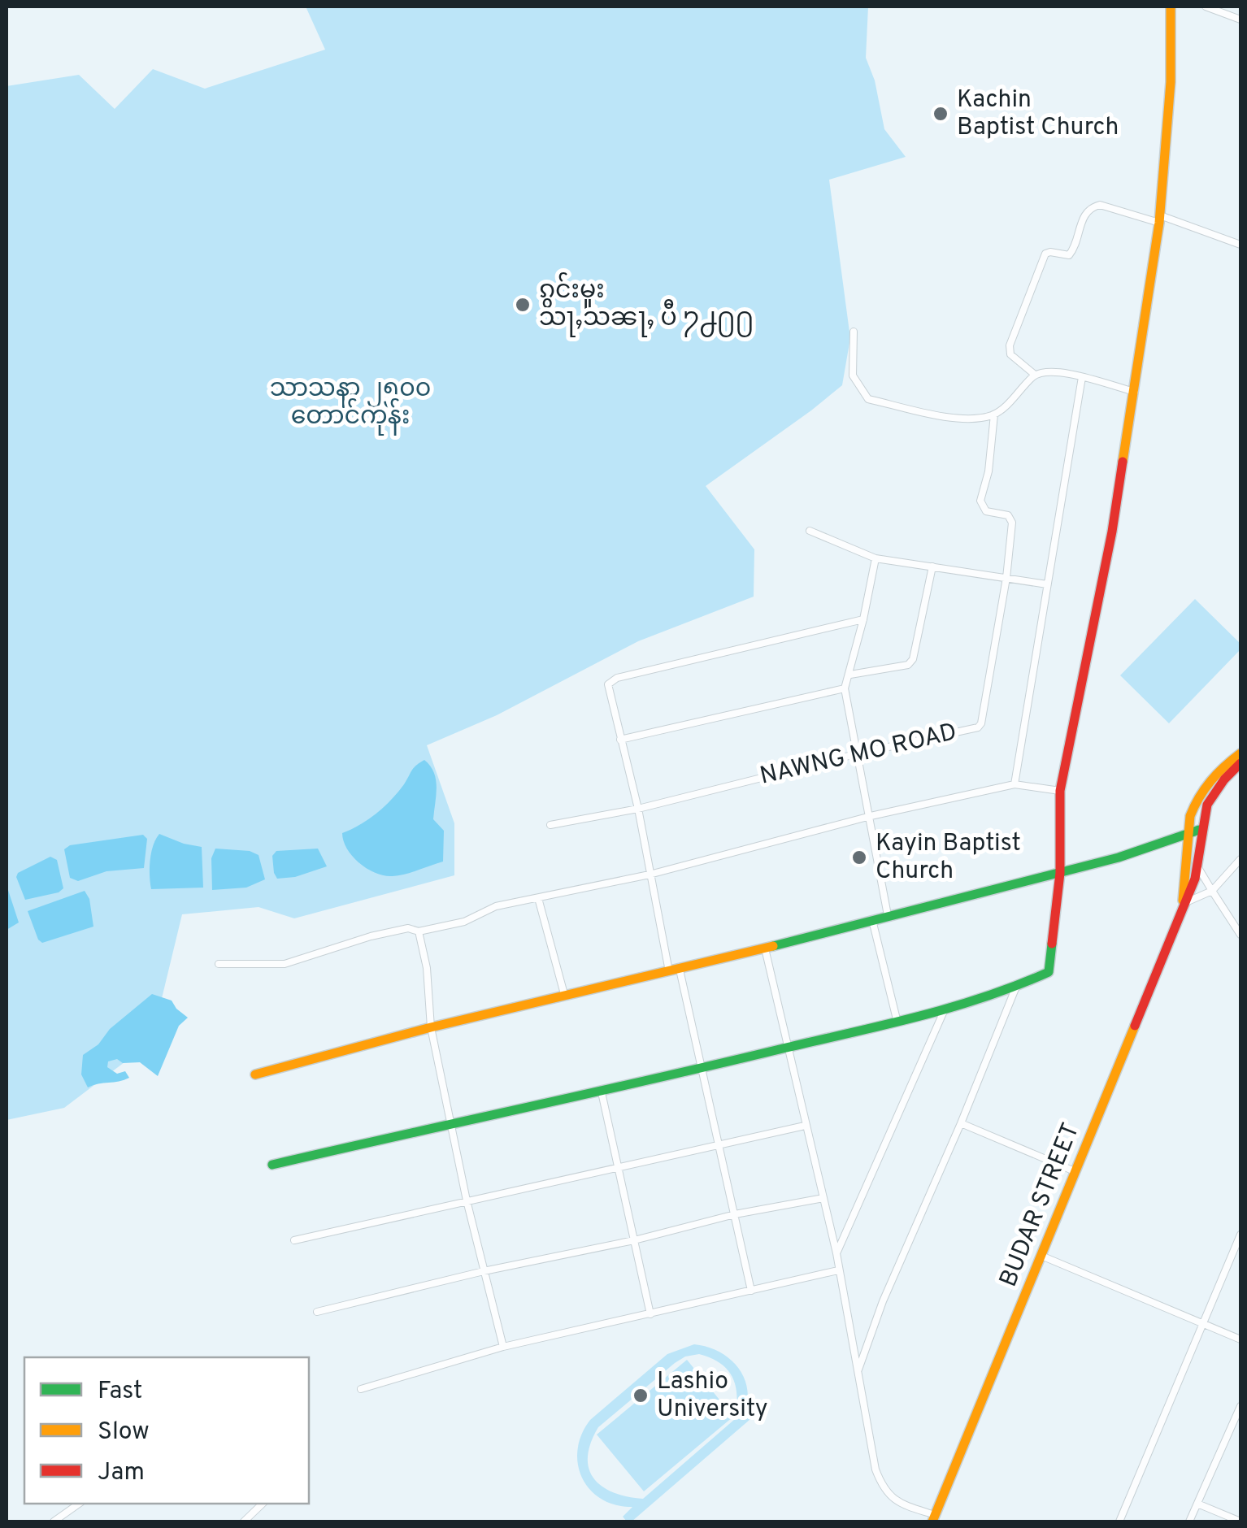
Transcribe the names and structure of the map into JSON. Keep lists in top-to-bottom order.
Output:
{
  "streets": {
    "street": ["NAWNG MO ROAD", "BUDAR STREET"]
  },
  "parks": ["သာသနာ ၂၅၀၀ တောင်ကုန်း"],
  "places": [
    "Kachin Baptist Church",
    "ၵွင်းမူး သႃႇသၼႃႇ ပီ ႒႕႐႐",
    "Kayin Baptist Church",
    "Lashio University"
  ],
  "legend": ["Fast", "Slow", "Jam"]
}
